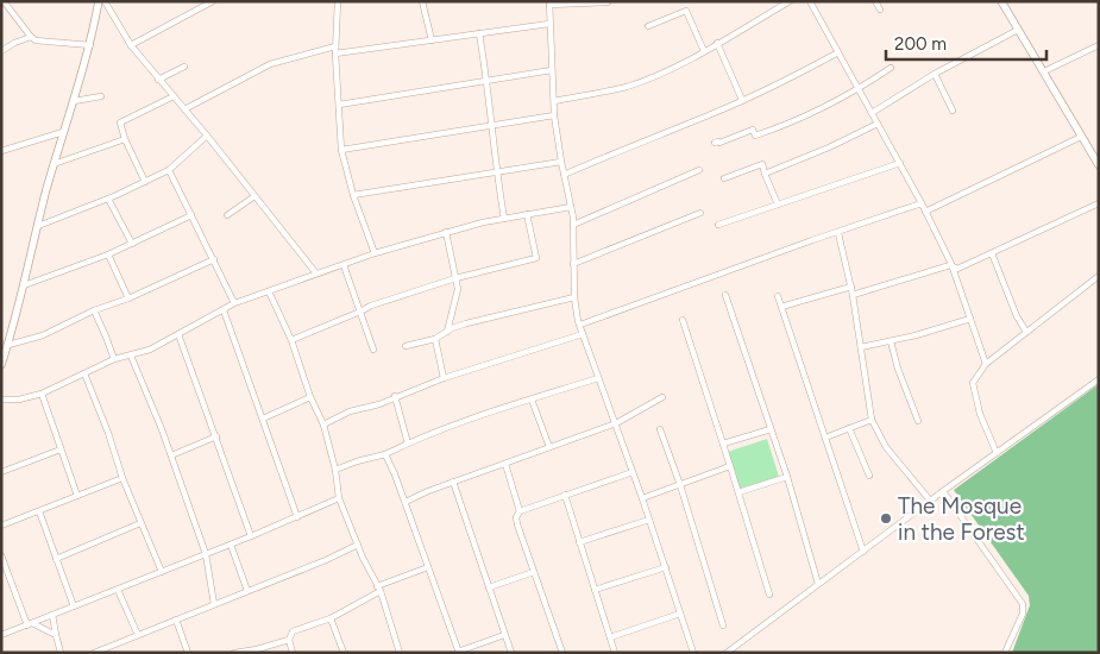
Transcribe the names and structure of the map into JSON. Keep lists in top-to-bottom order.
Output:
{
  "places": ["The Mosque in the Forest"],
  "scale_bar": "200 m"
}
